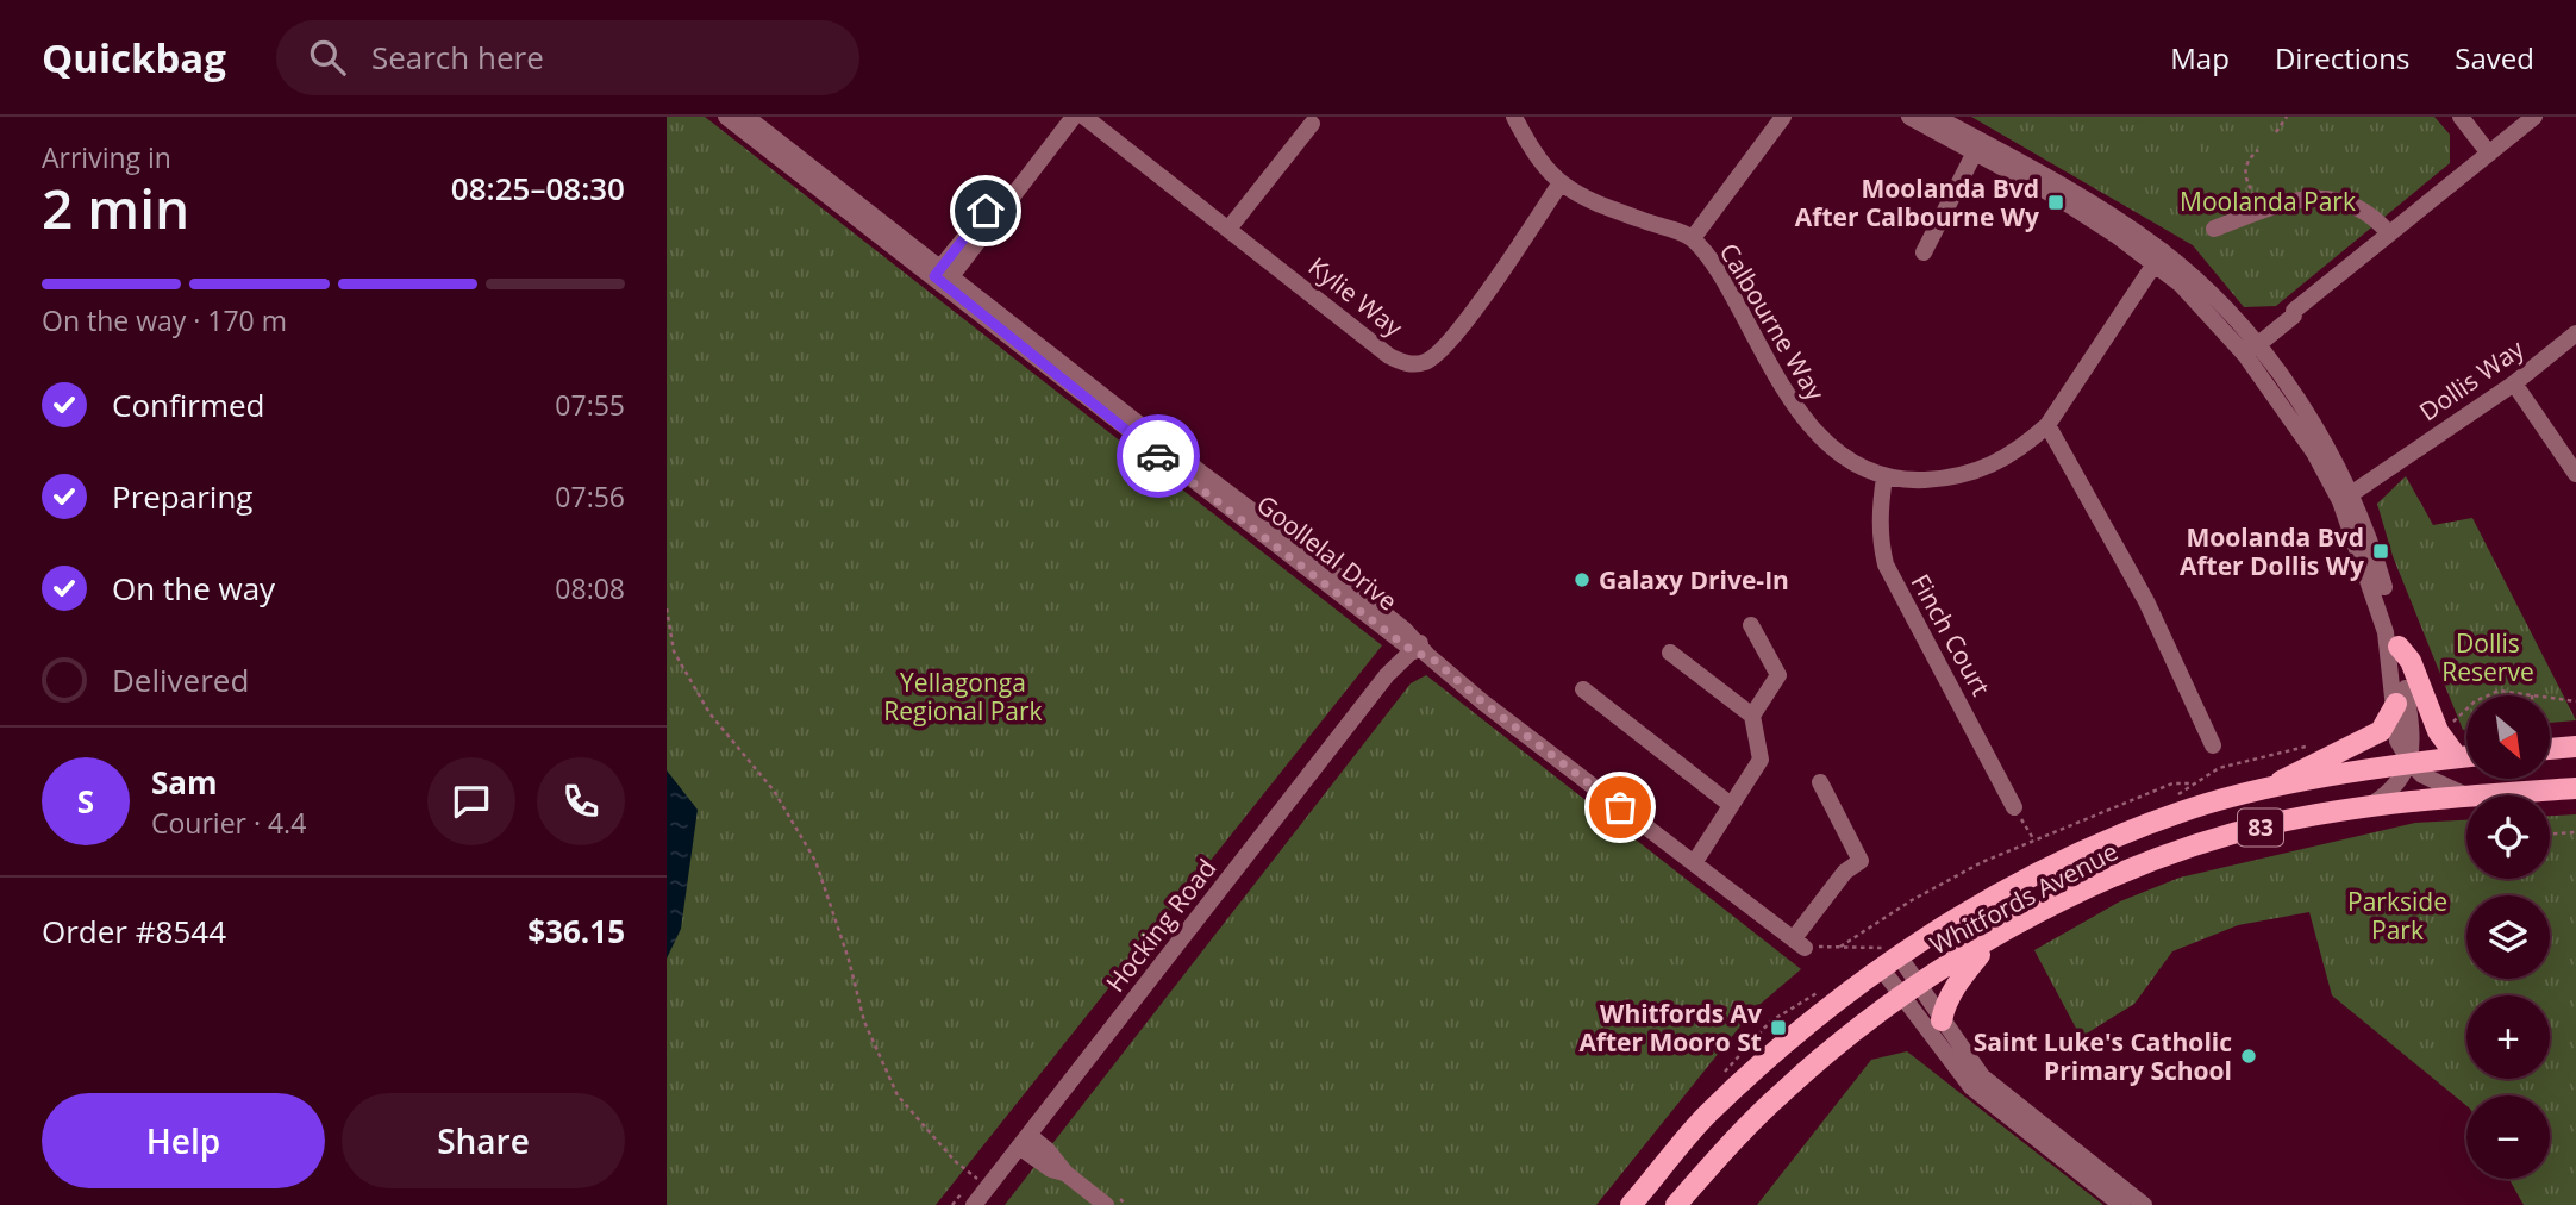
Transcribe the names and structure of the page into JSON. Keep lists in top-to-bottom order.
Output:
{
  "streets": {
    "main road": ["83", "Whitfords Avenue"],
    "street": [
      "Kylie Way",
      "Calbourne Way",
      "Dollis Way",
      "Goollelal Drive",
      "Finch Court",
      "Hocking Road"
    ]
  },
  "crossings": [
    ["Kylie Way", "Calbourne Way"],
    ["Calbourne Way", "Finch Court"],
    ["Goollelal Drive", "Hocking Road"]
  ],
  "parks": [
    "Moolanda Park",
    "Dollis Reserve",
    "Yellagonga Regional Park",
    "Parkside Park"
  ],
  "places": {
    "transit": ["Moolanda Bvd After Calbourne Wy", "Moolanda Bvd After Dollis Wy", "Whitfords Av After Mooro St"],
    "other": ["Galaxy Drive-In", "Saint Luke's Catholic Primary School"]
  },
  "north": "bottom right",
  "page": {
    "header": "Quickbag",
    "search": "Search here",
    "nav": ["Map", "Directions", "Saved"],
    "heading": ["2 min", "Arriving in", "08:25–08:30"],
    "panel": [
      "Sam",
      "Courier · 4.4",
      "Order #8544",
      "$36.15"
    ],
    "bar": "On the way · 170 m",
    "list": [
      ["Confirmed", "07:55"],
      ["Preparing", "07:56"],
      ["On the way", "08:08"],
      "Delivered"
    ],
    "map_buttons": ["+", "−"],
    "round": "S",
    "buttons": ["Help", "Share"]
  }
}
